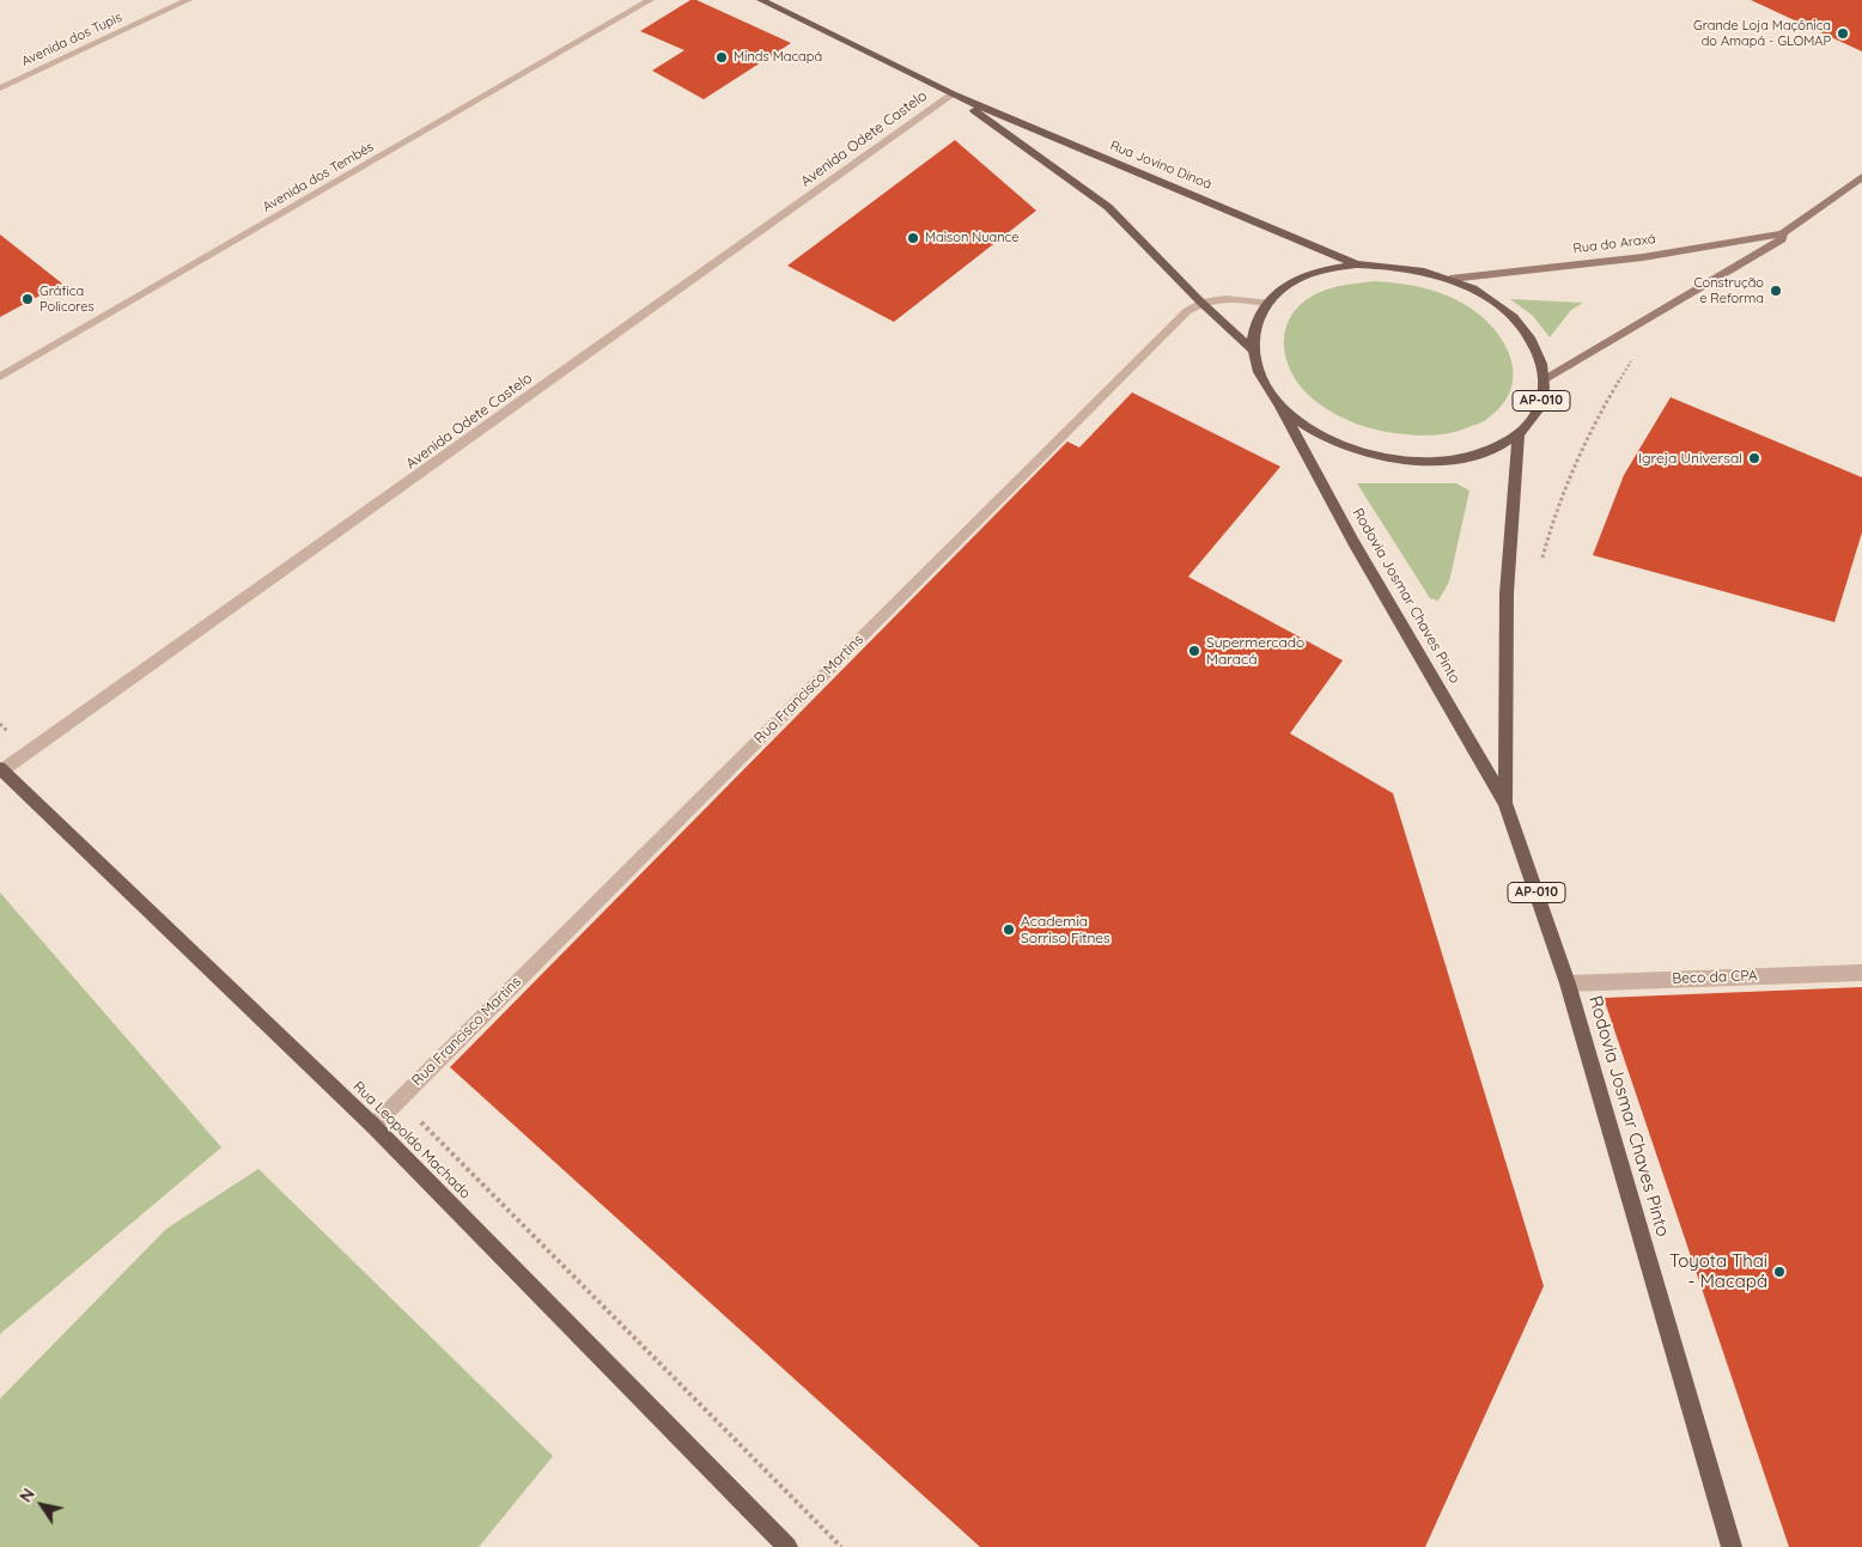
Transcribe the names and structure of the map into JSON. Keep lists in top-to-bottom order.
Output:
{
  "streets": {
    "main road": [
      "Rua Jovino Dinoá",
      "Rua do Araxá",
      "AP-010",
      "Rodovia Josmar Chaves Pinto",
      "Rua Leopoldo Machado"
    ],
    "street": [
      "Avenida dos Tupis",
      "Avenida Odete Castelo",
      "Avenida dos Tembés",
      "Rua Francisco Martins",
      "Beco da CPA"
    ]
  },
  "crossings": [
    ["Avenida Odete Castelo", "Rua Jovino Dinoá"],
    ["Avenida Odete Castelo", "Rua Leopoldo Machado"],
    ["Rua Jovino Dinoá", "AP-010"],
    ["Rua Jovino Dinoá", "Rua Francisco Martins"],
    ["Rua do Araxá", "AP-010"],
    ["AP-010", "Rodovia Josmar Chaves Pinto"],
    ["Rodovia Josmar Chaves Pinto", "Beco da CPA"],
    ["Rua Francisco Martins", "Rua Leopoldo Machado"]
  ],
  "places": [
    "Grande Loja Maçônica do Amapá - GLOMAP",
    "Minds Macapá",
    "Maison Nuance",
    "Construção e Reforma",
    "Gráfica Policores",
    "Igreja Universal",
    "Supermercado Maracá",
    "Academia Sorriso Fitnes",
    "Toyota Thai - Macapá"
  ],
  "north": "top left"
}
